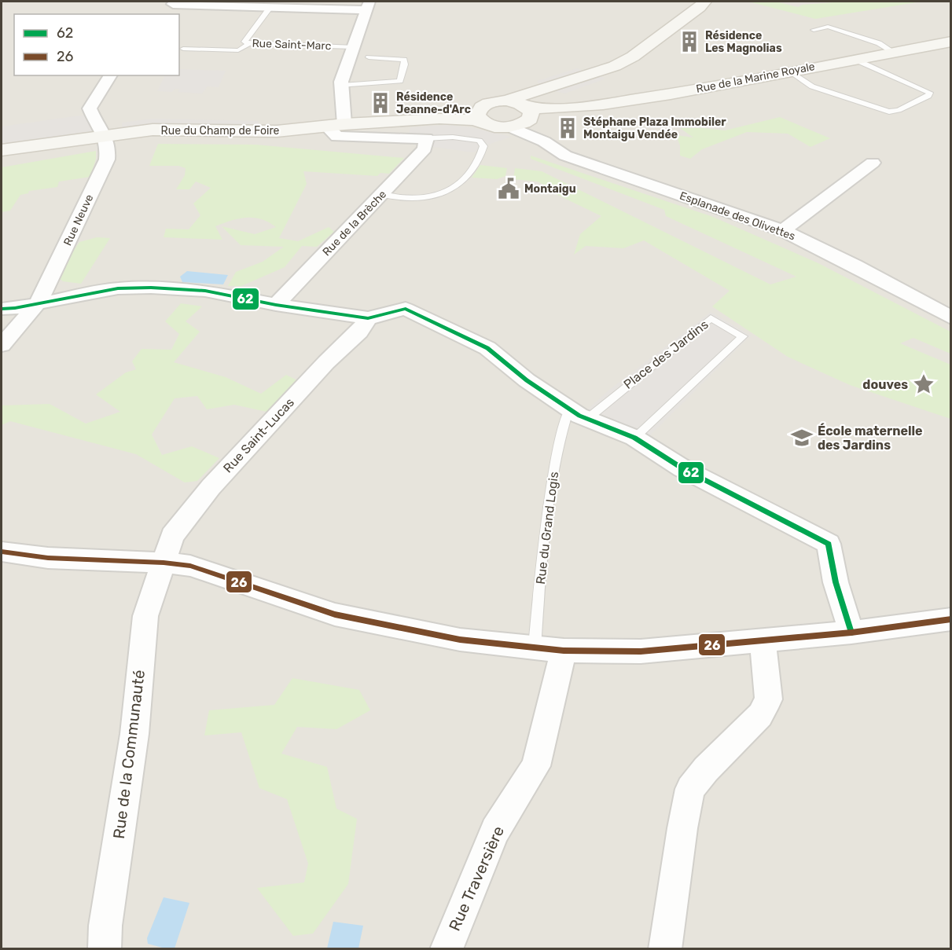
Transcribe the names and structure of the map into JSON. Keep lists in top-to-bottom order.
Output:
{
  "streets": {
    "main road": ["Rue de la Marine Royale", "Rue du Champ de Foire"],
    "street": [
      "Esplanade des Olivettes",
      "Rue Neuve",
      "Rue de la Brèche",
      "Rue Saint-Lucas",
      "Rue de la Communauté",
      "Rue Traversière"
    ],
    "lane": ["Rue Saint-Marc", "Place des Jardins", "Rue du Grand Logis"]
  },
  "crossings": [
    ["Rue de la Marine Royale", "Rue du Champ de Foire"],
    ["Rue de la Marine Royale", "Esplanade des Olivettes"],
    ["Rue du Champ de Foire", "Esplanade des Olivettes"],
    ["Rue du Champ de Foire", "Rue Neuve"],
    ["Place des Jardins", "Rue du Grand Logis"],
    ["Rue Saint-Lucas", "Rue de la Communauté"]
  ],
  "places": {
    "building": ["Résidence Les Magnolias", "Résidence Jeanne-d'Arc", "Stéphane Plaza Immobiler Montaigu Vendée"],
    "public building": ["Montaigu"],
    "place": ["douves"],
    "school or university": ["École maternelle des Jardins"]
  },
  "lines": ["transit line 62", "transit line 26"],
  "legend": ["62", "26"]
}
